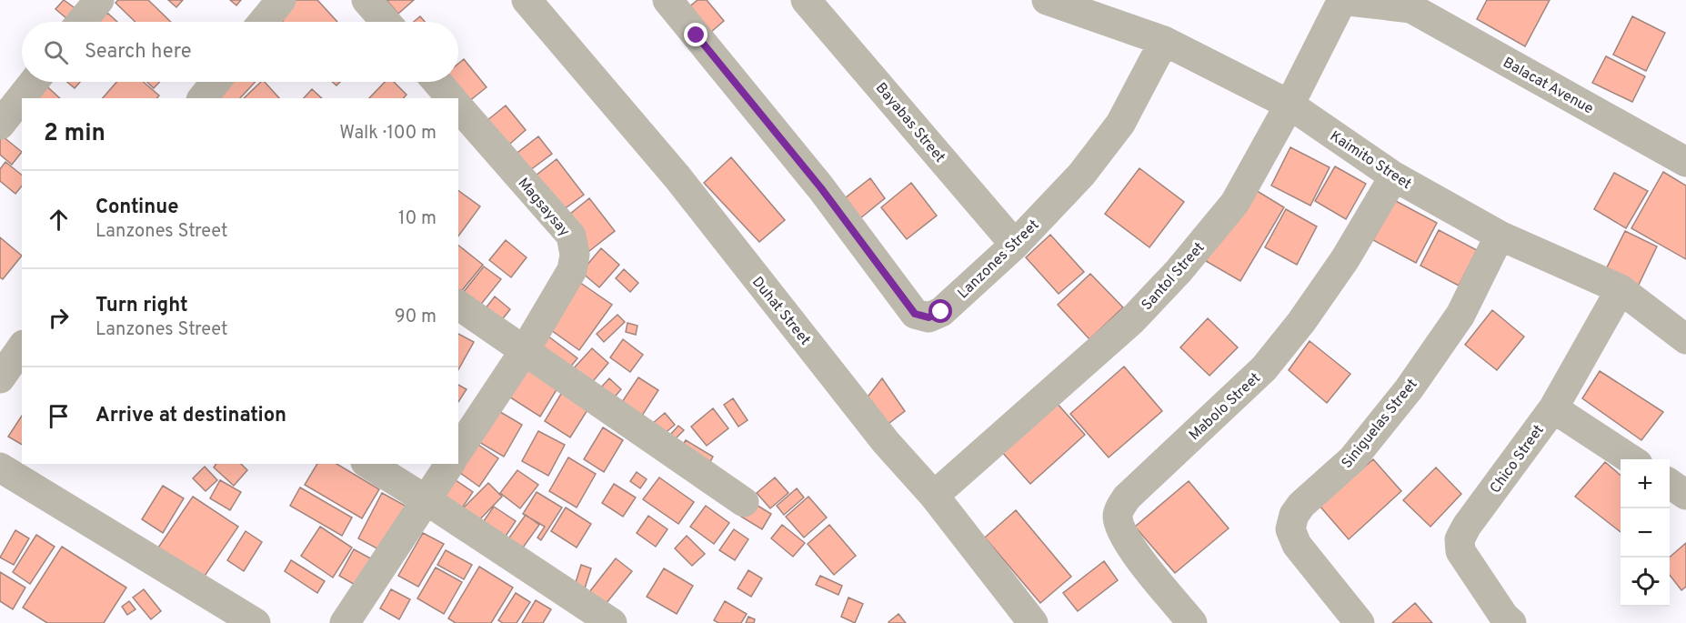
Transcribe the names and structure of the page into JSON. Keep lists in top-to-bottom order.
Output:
{
  "streets": {
    "street": [
      "Balacat Avenue",
      "Bayabas Street",
      "Kaimito Street",
      "Magsaysay",
      "Lanzones Street",
      "Santol Street",
      "Duhat Street",
      "Mabolo Street",
      "Siniguelas Street",
      "Chico Street"
    ]
  },
  "crossings": [
    ["Balacat Avenue", "Santol Street"],
    ["Bayabas Street", "Lanzones Street"],
    ["Kaimito Street", "Lanzones Street"],
    ["Kaimito Street", "Santol Street"],
    ["Kaimito Street", "Mabolo Street"],
    ["Kaimito Street", "Siniguelas Street"],
    ["Kaimito Street", "Chico Street"],
    ["Santol Street", "Duhat Street"]
  ],
  "page": {
    "search": "Search here",
    "heading": ["2 min", "Walk · 100 m"],
    "list": [
      ["Continue", "Lanzones Street", "10 m"],
      ["Turn right", "Lanzones Street", "90 m"],
      "Arrive at destination"
    ],
    "map_buttons": ["+", "−"]
  }
}
